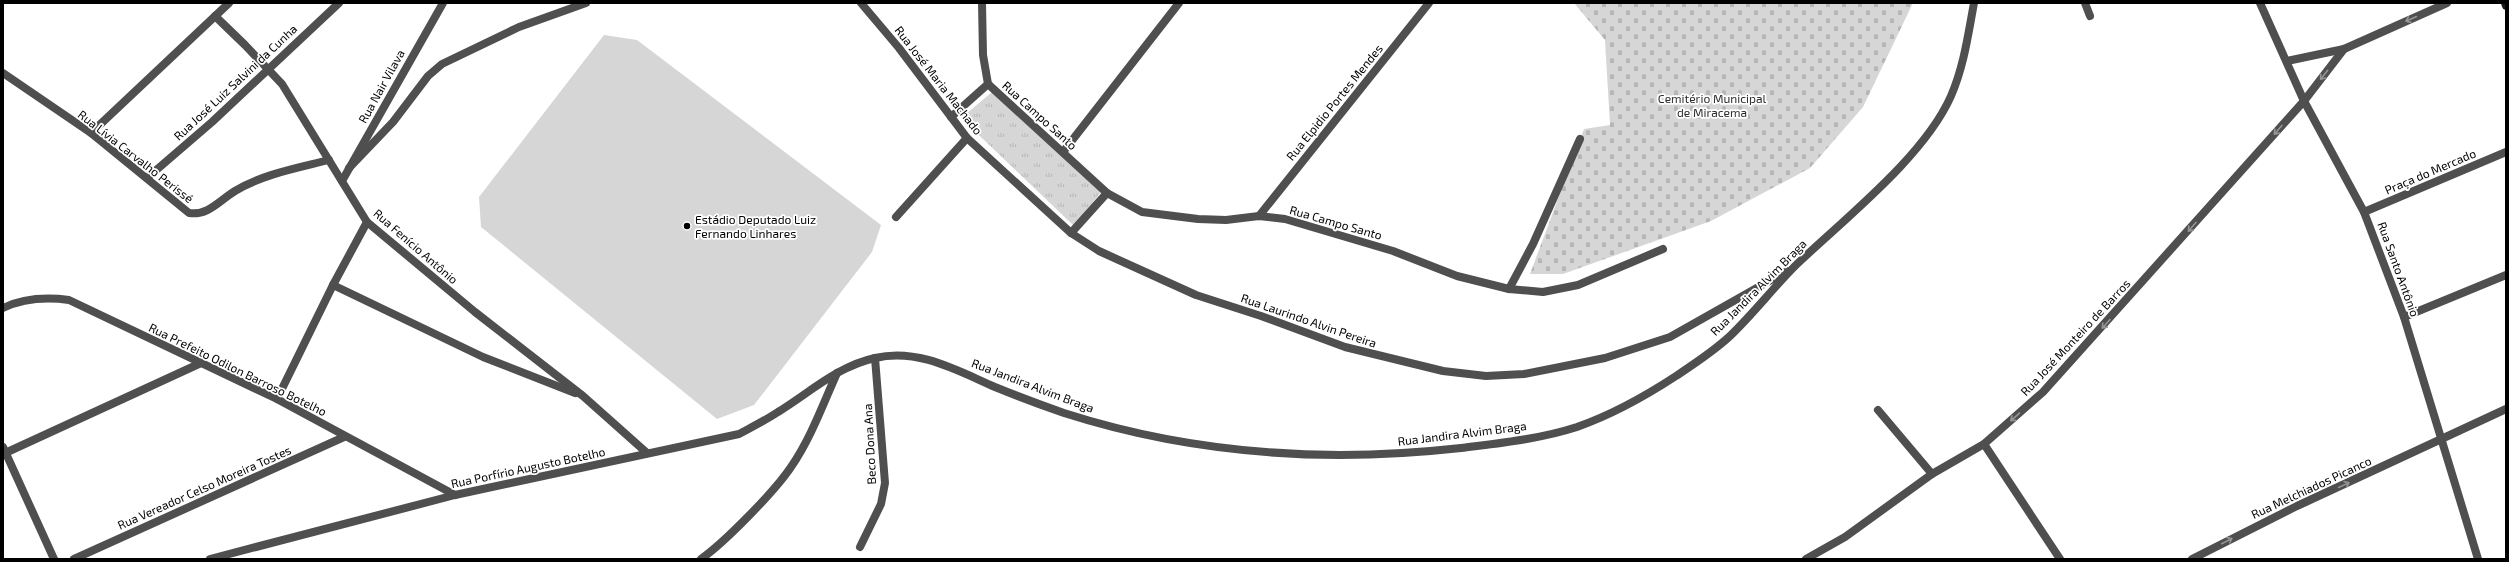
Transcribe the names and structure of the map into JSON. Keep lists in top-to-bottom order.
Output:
{
  "streets": {
    "street": [
      "Rua José Maria Machado",
      "Rua José Luiz Salvini da Cunha",
      "Rua Nair Vilava",
      "Rua Elpidio Portes Mendes",
      "Rua Campo Santo",
      "Rua Lívia Carvalho Perissé",
      "Praça do Mercado",
      "Rua Fenício Antônio",
      "Rua Santo Antônio",
      "Rua Jandira Alvim Braga",
      "Rua Laurindo Alvin Pereira",
      "Rua José Monteiro de Barros",
      "Rua Prefeito Odilon Barroso Botelho",
      "Beco Dona Ana",
      "Rua Porfírio Augusto Botelho",
      "Rua Vereador Celso Moreira Tostes",
      "Rua Melchiados Picanco"
    ]
  },
  "crossings": [
    ["Rua José Maria Machado", "Rua Laurindo Alvin Pereira"],
    ["Rua José Luiz Salvini da Cunha", "Rua Lívia Carvalho Perissé"],
    ["Rua José Luiz Salvini da Cunha", "Rua Fenício Antônio"],
    ["Rua Nair Vilava", "Rua Fenício Antônio"],
    ["Rua Elpidio Portes Mendes", "Rua Campo Santo"],
    ["Rua Lívia Carvalho Perissé", "Rua Fenício Antônio"],
    ["Praça do Mercado", "Rua Santo Antônio"],
    ["Rua Fenício Antônio", "Rua Porfírio Augusto Botelho"],
    ["Rua Santo Antônio", "Rua José Monteiro de Barros"],
    ["Rua Santo Antônio", "Rua Melchiados Picanco"],
    ["Rua Jandira Alvim Braga", "Rua Laurindo Alvin Pereira"],
    ["Rua Jandira Alvim Braga", "Beco Dona Ana"],
    ["Rua Jandira Alvim Braga", "Rua Porfírio Augusto Botelho"],
    ["Rua Prefeito Odilon Barroso Botelho", "Rua Porfírio Augusto Botelho"],
    ["Rua Prefeito Odilon Barroso Botelho", "Rua Vereador Celso Moreira Tostes"]
  ],
  "one_way": ["Rua José Monteiro de Barros", "Rua Melchiados Picanco"],
  "parks": ["Cemitério Municipal de Miracema"],
  "places": ["Estádio Deputado Luiz Fernando Linhares"]
}
